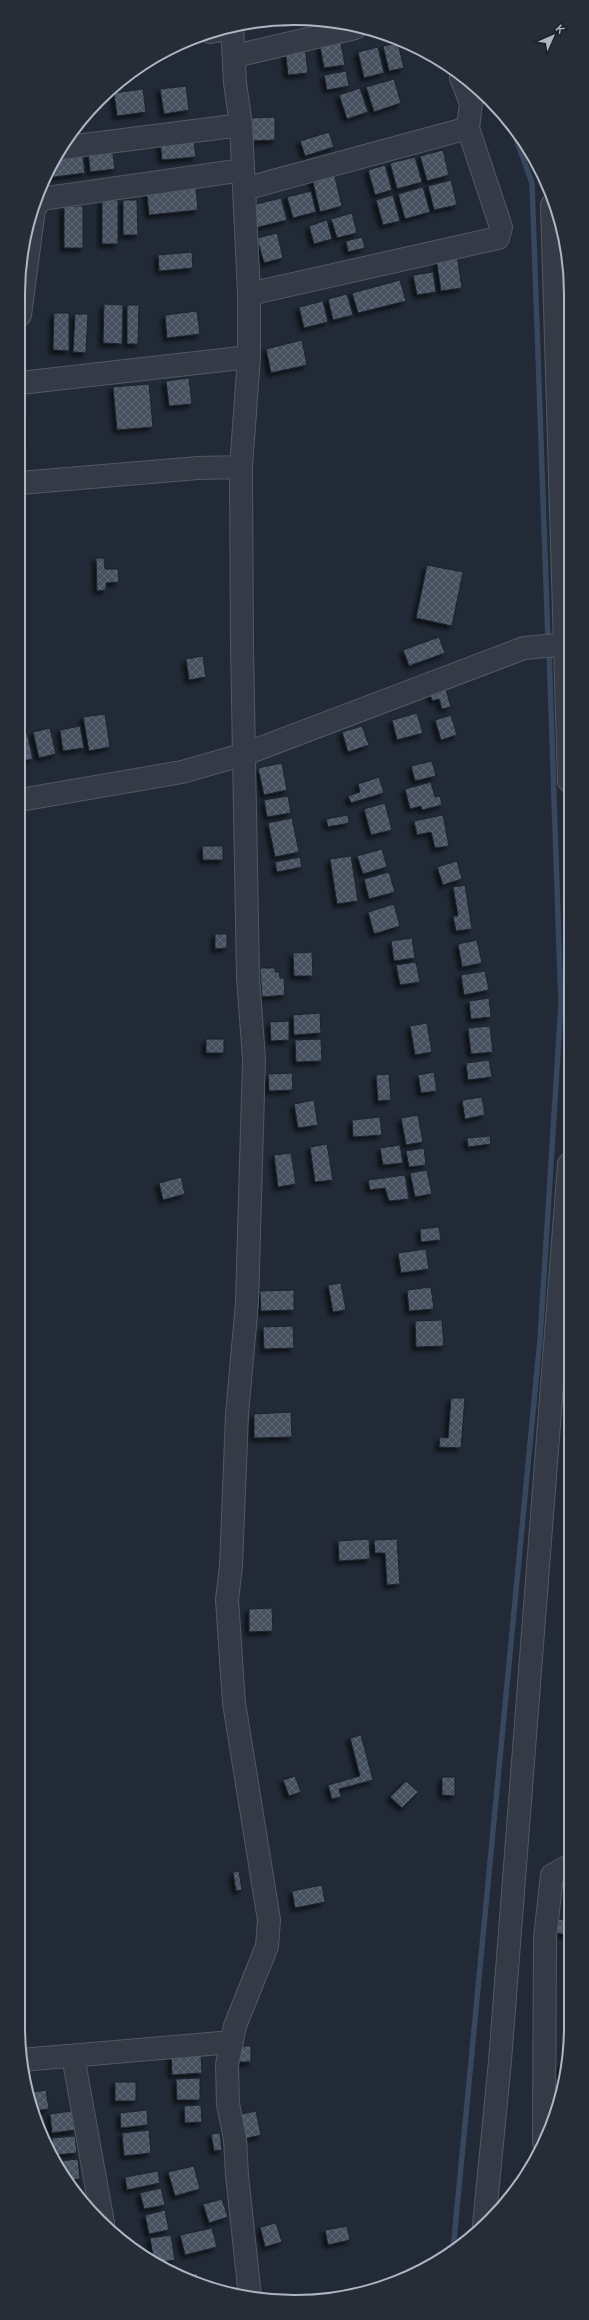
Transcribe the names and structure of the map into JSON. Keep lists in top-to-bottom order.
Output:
{
  "north": "top right"
}
